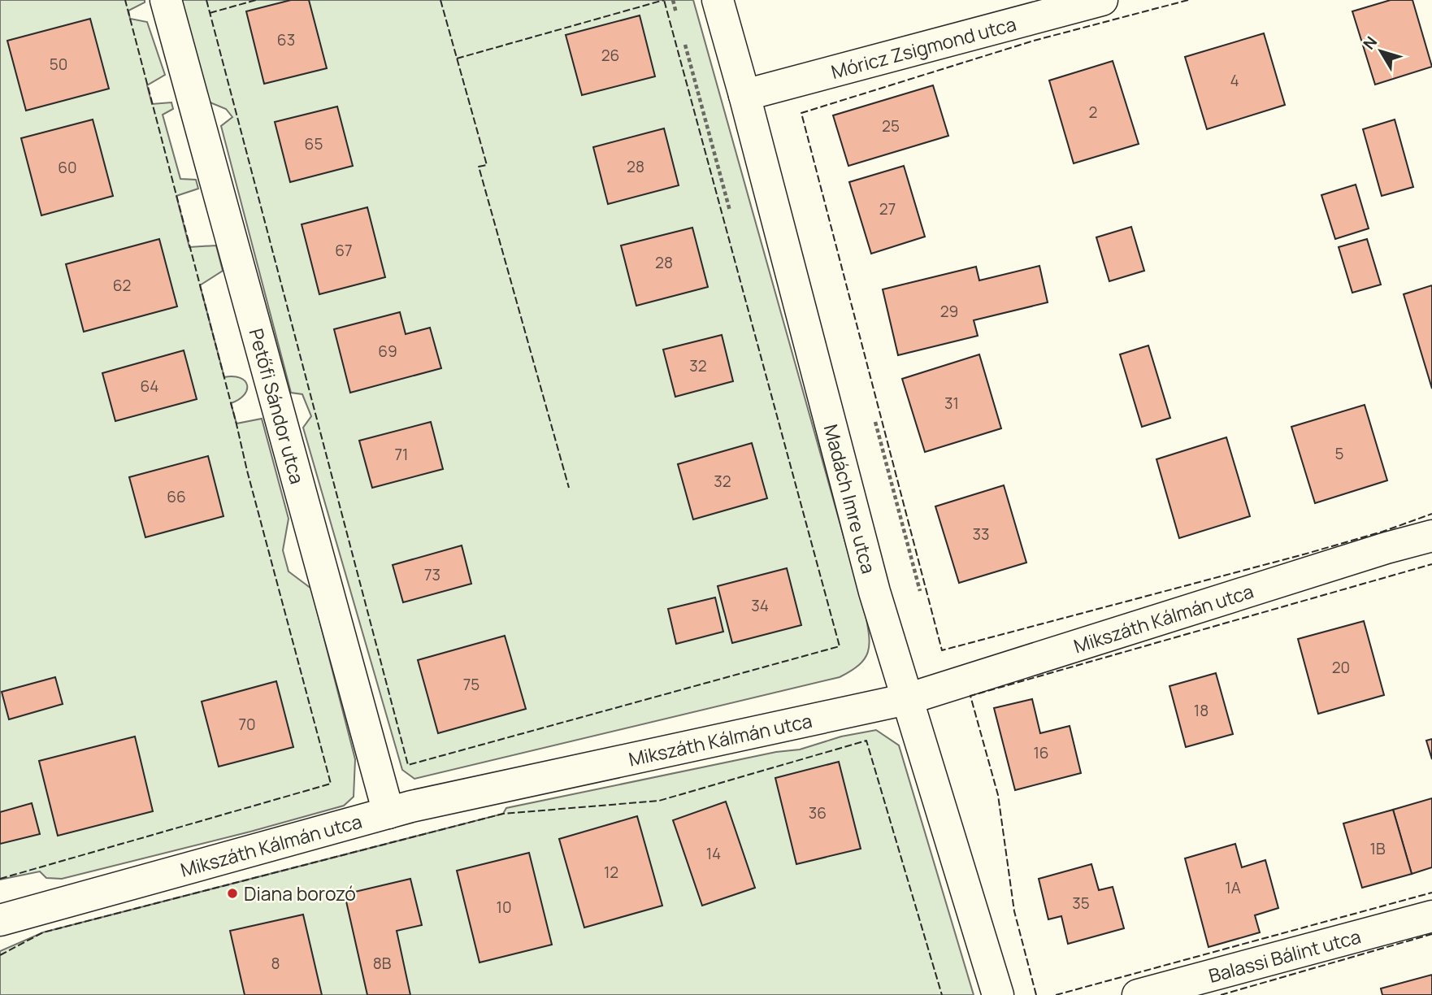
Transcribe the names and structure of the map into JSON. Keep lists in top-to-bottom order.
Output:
{
  "streets": {
    "street": [
      "Móricz Zsigmond utca",
      "Petőfi Sándor utca",
      "Madách Imre utca",
      "Mikszáth Kálmán utca",
      "Balassi Bálint utca"
    ]
  },
  "crossings": [
    ["Móricz Zsigmond utca", "Madách Imre utca"],
    ["Petőfi Sándor utca", "Mikszáth Kálmán utca"],
    ["Madách Imre utca", "Mikszáth Kálmán utca"]
  ],
  "places": ["Diana borozó"],
  "house_numbers": [
    "63",
    "26",
    "50",
    "4",
    "2",
    "25",
    "65",
    "28",
    "60",
    "27",
    "67",
    "28",
    "62",
    "29",
    "69",
    "32",
    "64",
    "31",
    "5",
    "71",
    "32",
    "66",
    "33",
    "73",
    "34",
    "20",
    "75",
    "18",
    "70",
    "16",
    "36",
    "1B",
    "14",
    "12",
    "1A",
    "35",
    "10",
    "8",
    "8B"
  ],
  "north": "top left"
}
